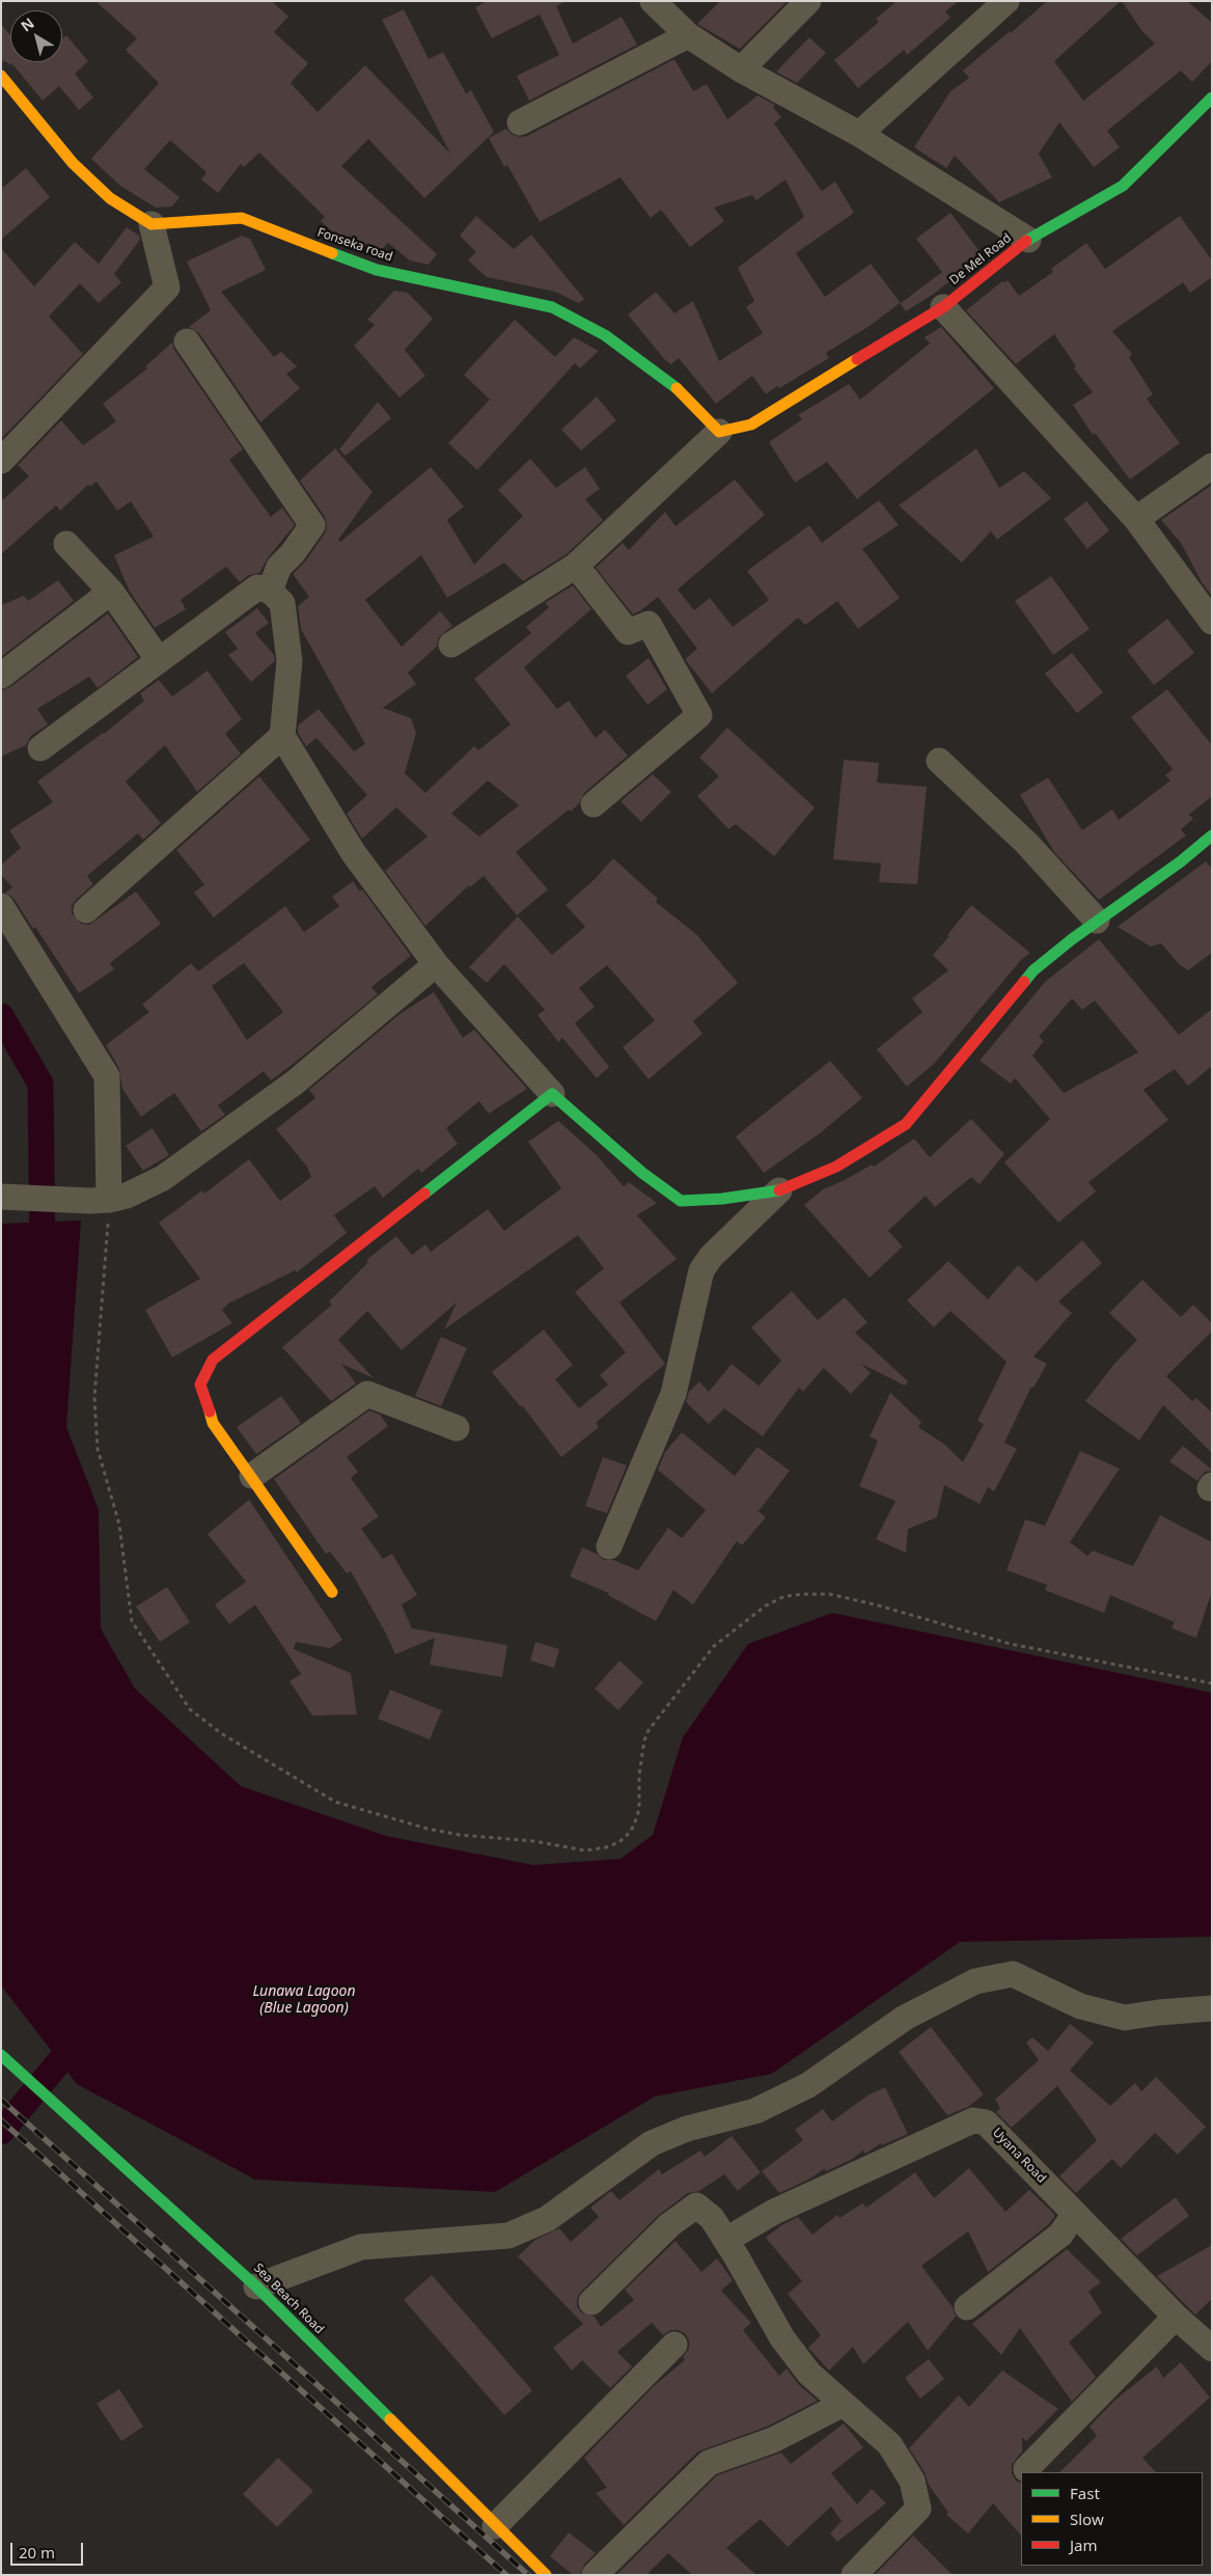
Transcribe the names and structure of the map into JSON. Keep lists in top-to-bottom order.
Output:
{
  "streets": {
    "street": [
      "Fonseka road",
      "De Mel Road",
      "Uyana Road",
      "Sea Beach Road"
    ]
  },
  "crossings": [
    ["Fonseka road", "De Mel Road"]
  ],
  "water": ["Lunawa Lagoon (Blue Lagoon)"],
  "legend": ["Fast", "Slow", "Jam"],
  "scale_bar": "20 m",
  "north": "top left"
}
